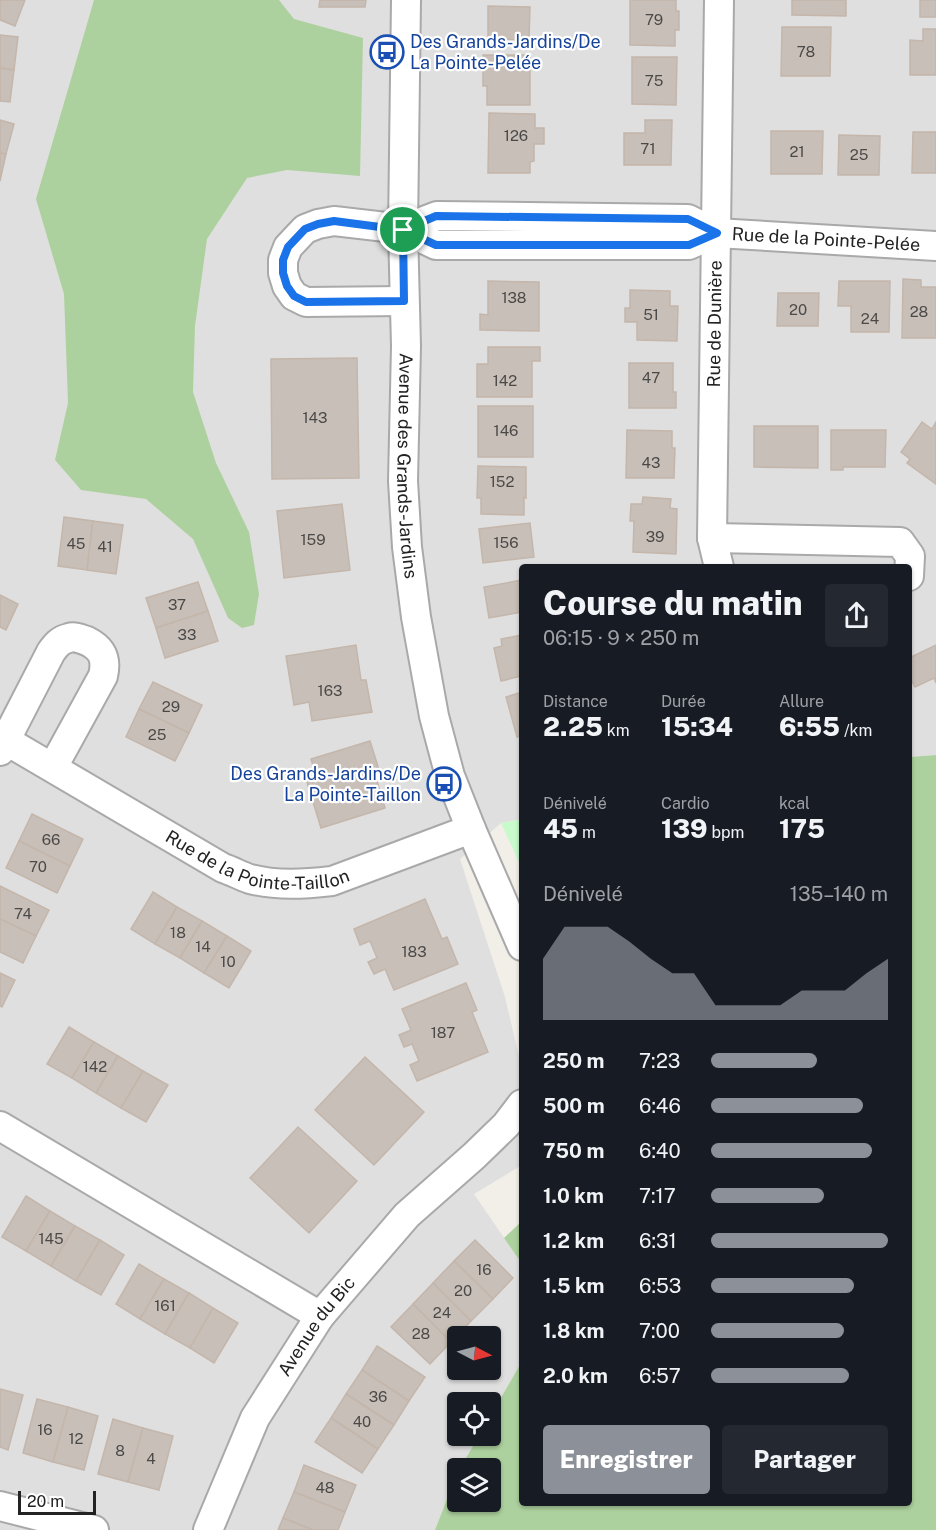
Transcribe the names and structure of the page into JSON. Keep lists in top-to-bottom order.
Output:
{
  "streets": {
    "street": [
      "Rue de la Pointe-Pelée",
      "Rue de Dunière",
      "Avenue des Grands-Jardins",
      "Rue de la Pointe-Taillon",
      "Avenue du Bic"
    ]
  },
  "crossings": [
    ["Rue de la Pointe-Pelée", "Rue de Dunière"],
    ["Rue de la Pointe-Pelée", "Avenue des Grands-Jardins"],
    ["Avenue des Grands-Jardins", "Rue de la Pointe-Taillon"]
  ],
  "places": {
    "bus stop": ["Des Grands-Jardins/De La Pointe-Pelée", "Des Grands-Jardins/De La Pointe-Taillon"]
  },
  "house_numbers": [
    "79",
    "78",
    "75",
    "126",
    "71",
    "21",
    "25",
    "138",
    "20",
    "28",
    "51",
    "24",
    "47",
    "142",
    "143",
    "146",
    "43",
    "152",
    "39",
    "159",
    "156",
    "45",
    "41",
    "37",
    "33",
    "163",
    "29",
    "25",
    "66",
    "70",
    "74",
    "18",
    "14",
    "183",
    "10",
    "187",
    "142",
    "145",
    "16",
    "20",
    "161",
    "24",
    "28",
    "36",
    "40",
    "16",
    "12",
    "8",
    "4",
    "48"
  ],
  "scale_bar": "20 m",
  "north": "right",
  "page": {
    "heading": ["Course du matin", "06:15 · 9 × 250 m"],
    "stats": [
      ["Distance", "2.25 km"],
      ["Durée", "15:34"],
      ["Allure", "6:55 /km"],
      ["Dénivelé", "45 m"],
      ["Cardio", "139 bpm"],
      ["kcal", "175"]
    ],
    "chart": ["Dénivelé", "135–140 m"],
    "list": [
      {
        "name": "250 m",
        "note": "7:23"
      },
      {
        "name": "500 m",
        "note": "6:46"
      },
      {
        "name": "750 m",
        "note": "6:40"
      },
      {
        "name": "1.0 km",
        "note": "7:17"
      },
      {
        "name": "1.2 km",
        "note": "6:31"
      },
      {
        "name": "1.5 km",
        "note": "6:53"
      },
      {
        "name": "1.8 km",
        "note": "7:00"
      },
      {
        "name": "2.0 km",
        "note": "6:57"
      }
    ],
    "buttons": ["Enregistrer", "Partager"],
    "scale": "20 m"
  }
}
